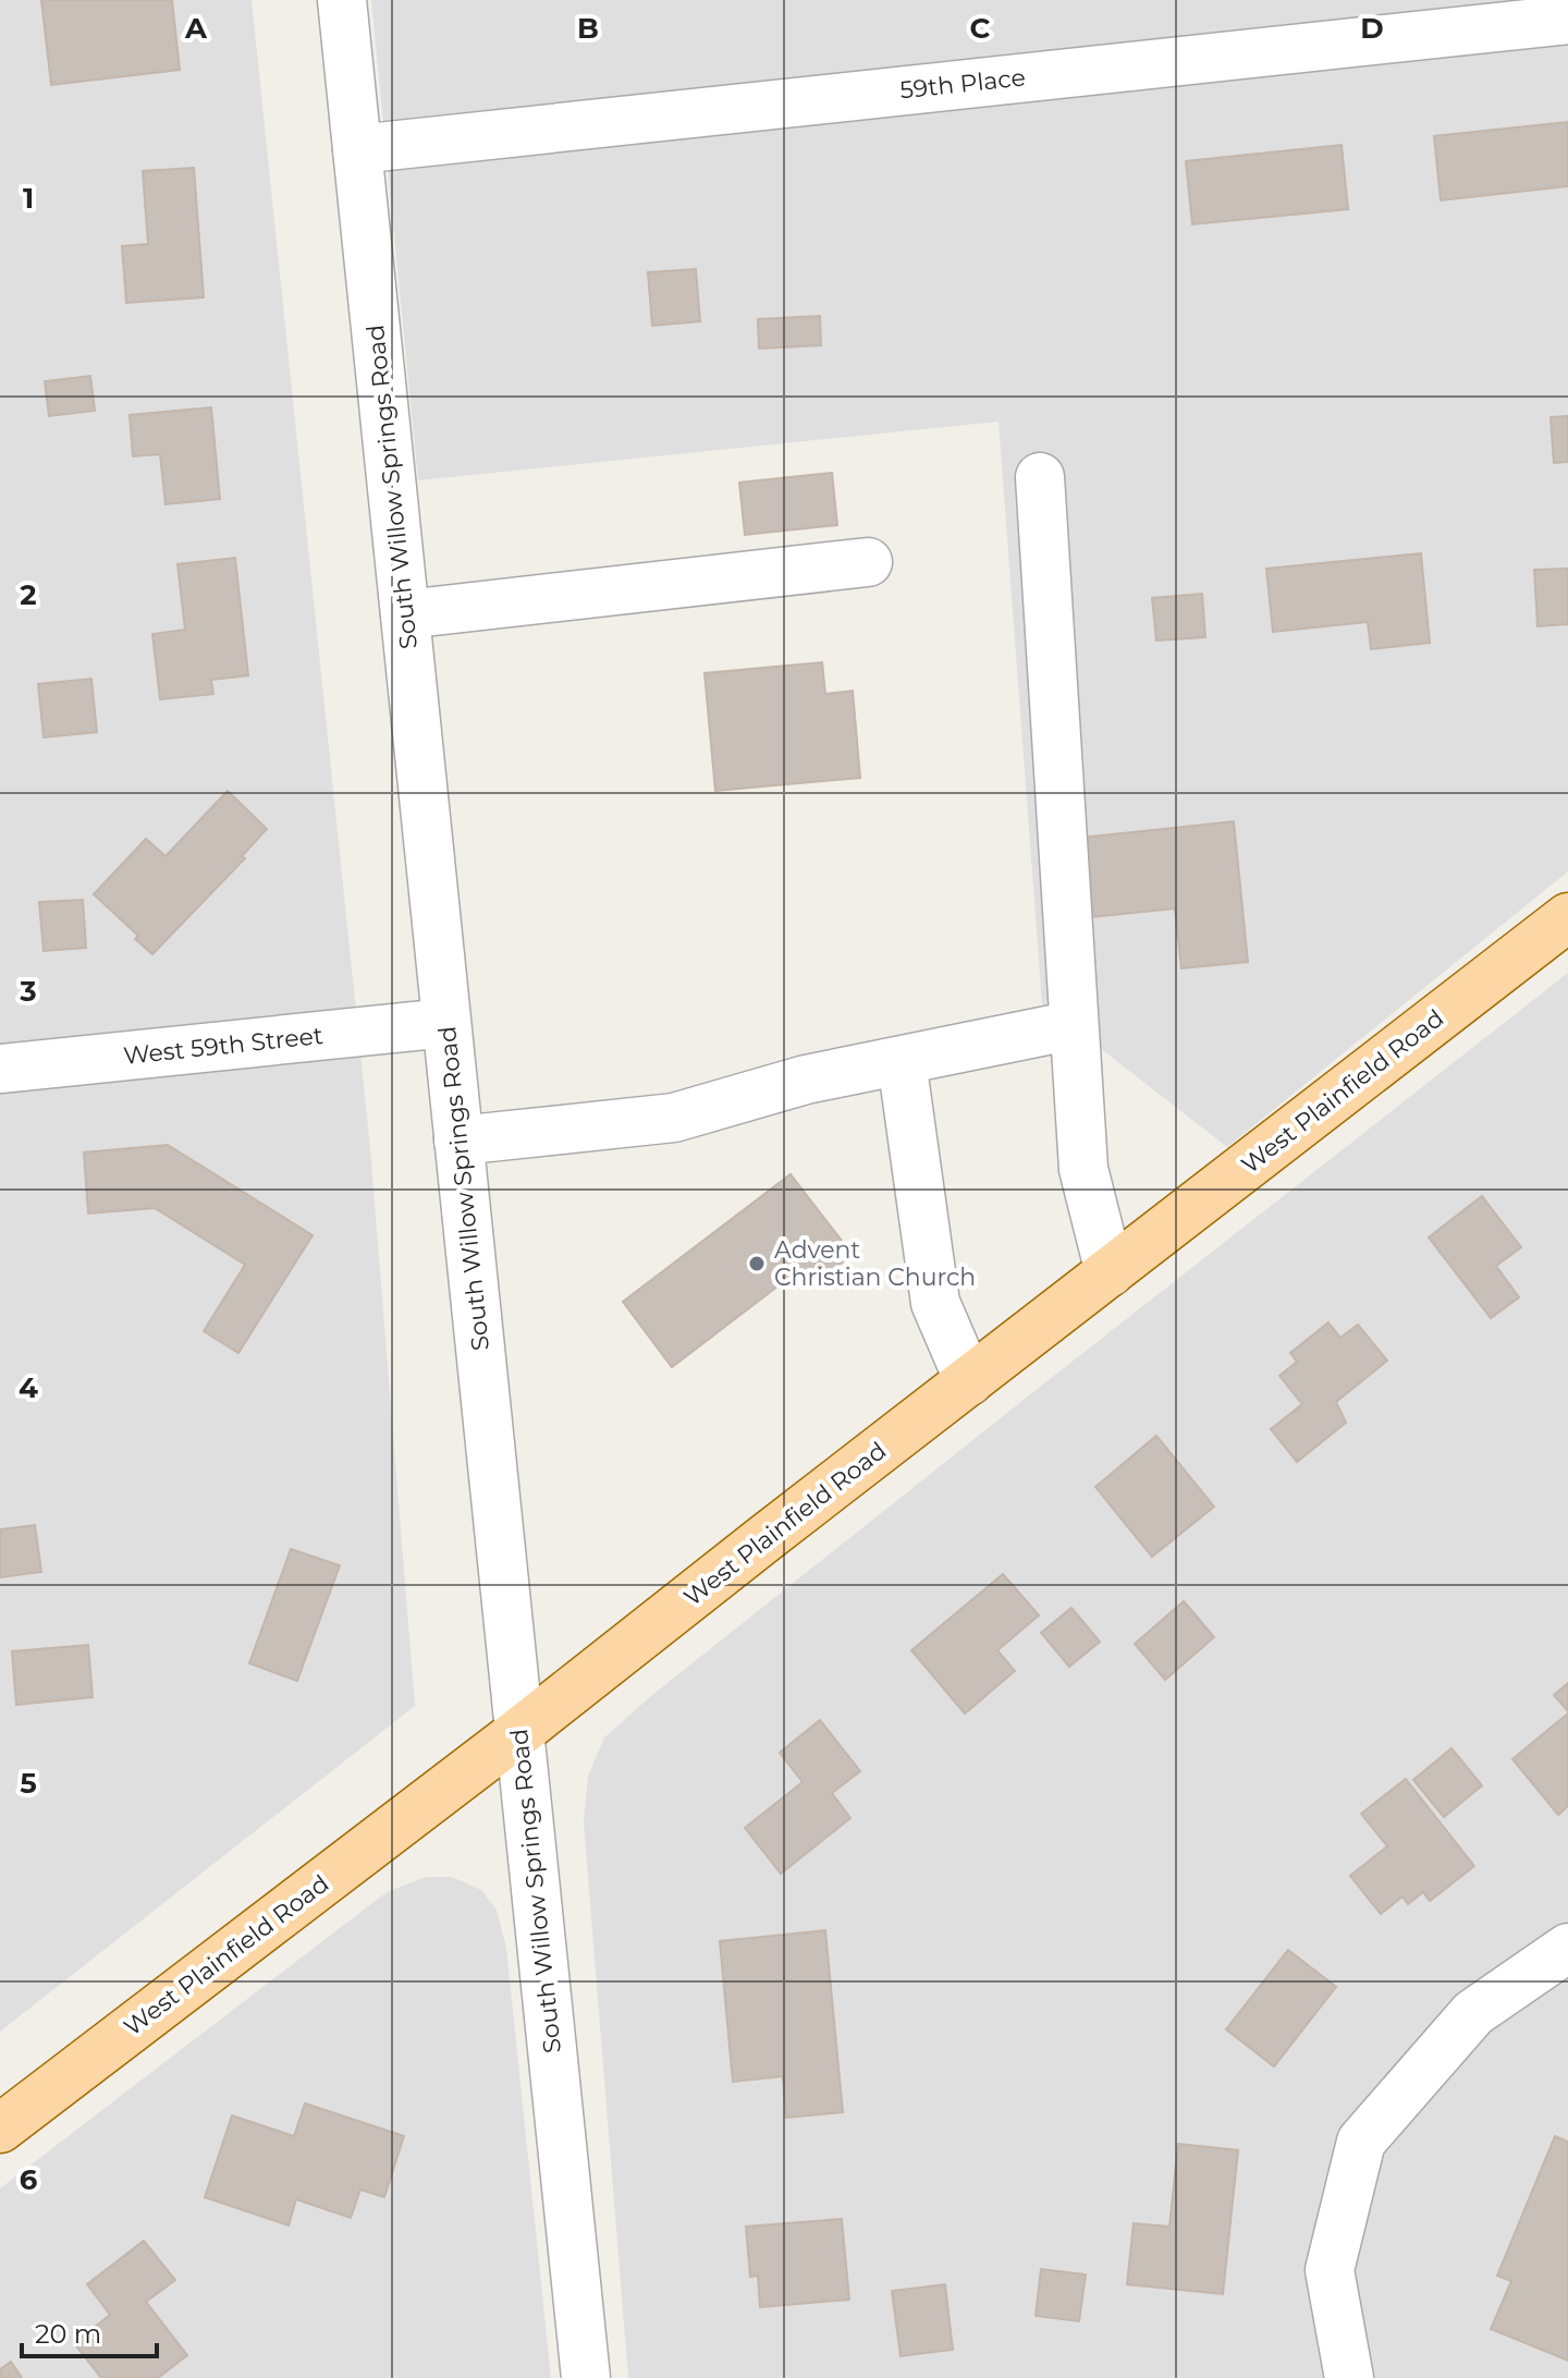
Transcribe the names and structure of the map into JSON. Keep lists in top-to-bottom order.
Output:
{
  "streets": {
    "main road": ["West Plainfield Road"],
    "street": ["59th Place", "South Willow Springs Road", "West 59th Street"]
  },
  "crossings": [
    ["59th Place", "South Willow Springs Road"],
    ["South Willow Springs Road", "West 59th Street"],
    ["South Willow Springs Road", "West Plainfield Road"]
  ],
  "places": ["Advent Christian Church"],
  "scale_bar": "20 m",
  "grid": {
    "columns": [
      "A",
      "B",
      "C",
      "D"
    ],
    "rows": [
      "1",
      "2",
      "3",
      "4",
      "5",
      "6"
    ]
  }
}
